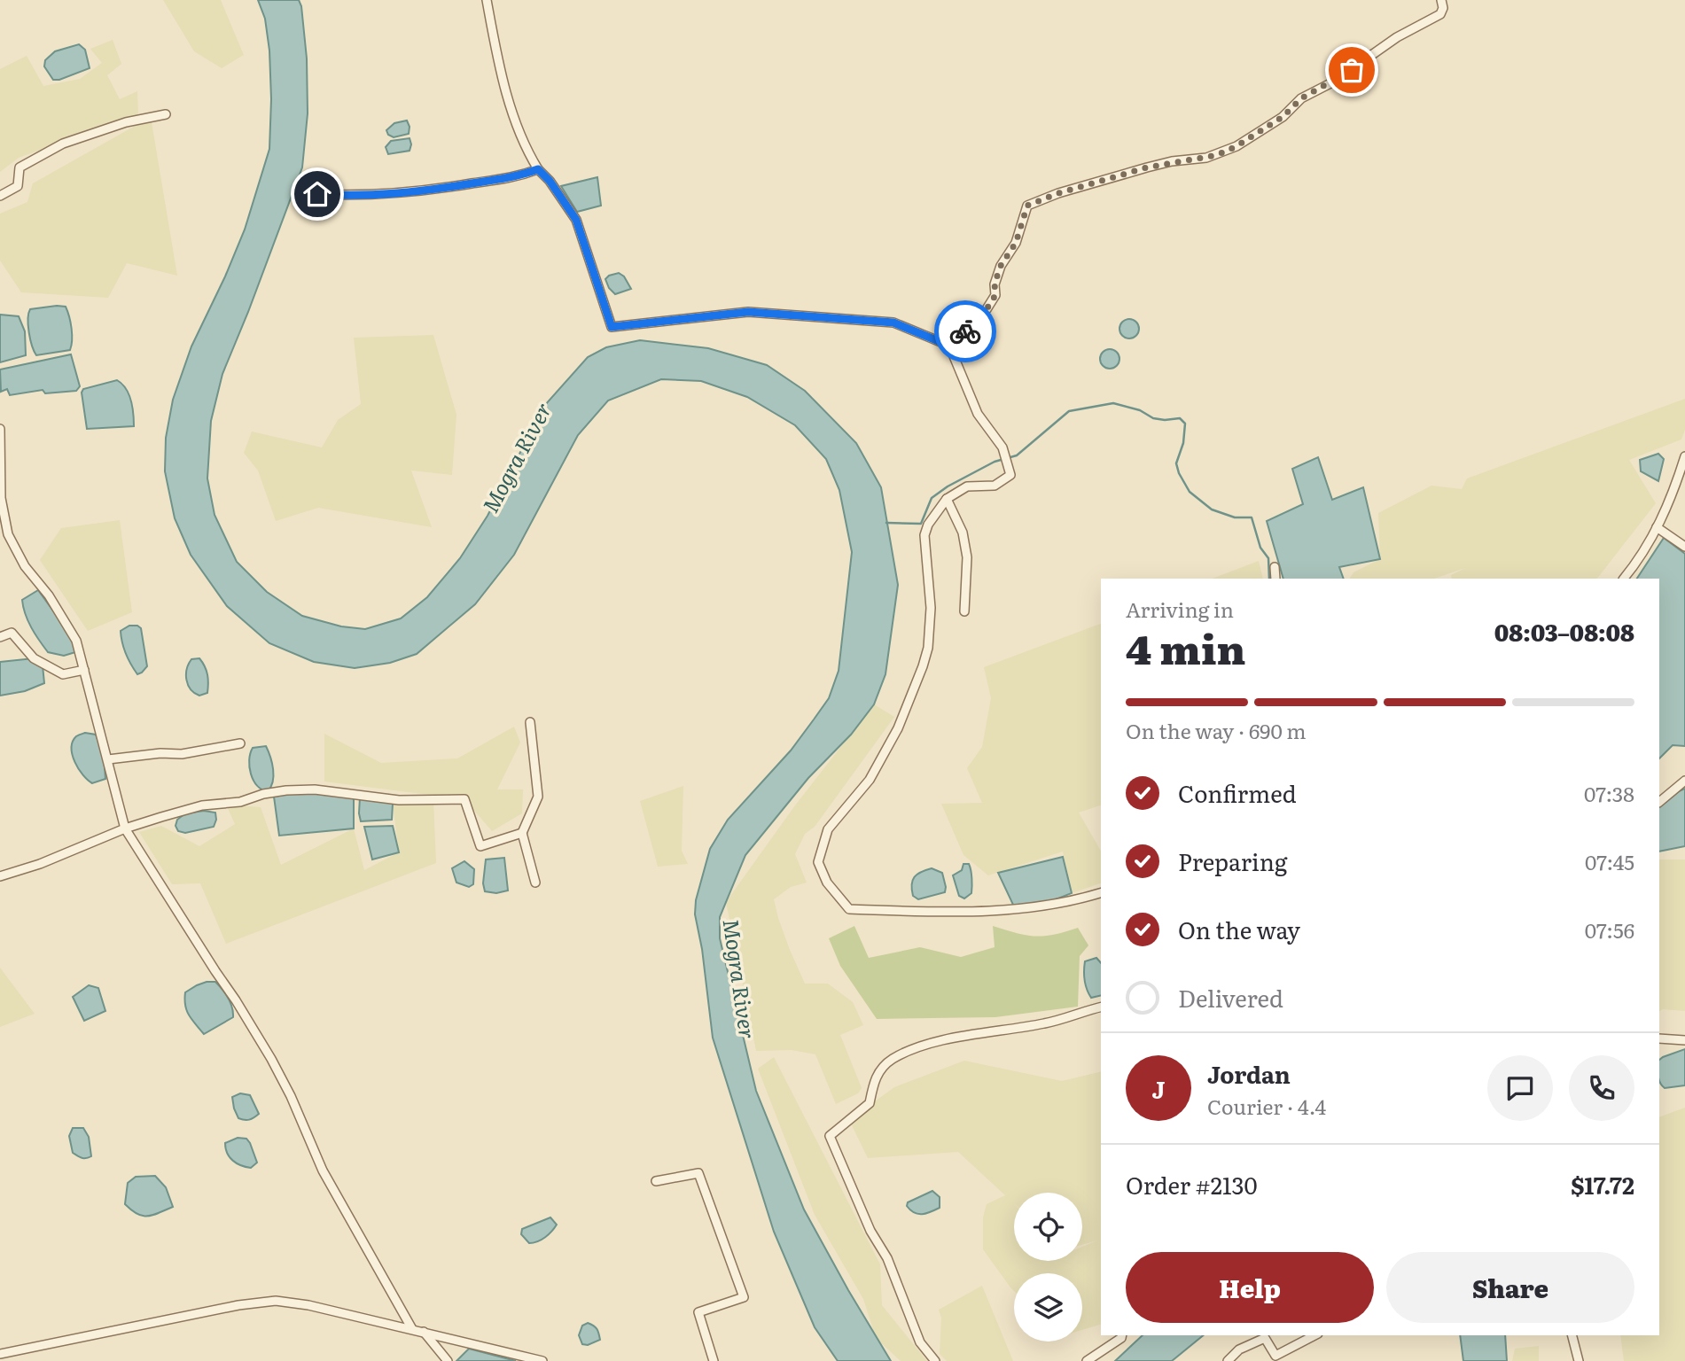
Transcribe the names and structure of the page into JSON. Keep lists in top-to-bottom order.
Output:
{
  "water": ["Mogra River"],
  "page": {
    "heading": ["4 min", "Arriving in", "08:03–08:08"],
    "panel": [
      "Jordan",
      "Courier · 4.4",
      "Order #2130",
      "$17.72"
    ],
    "bar": "On the way · 690 m",
    "list": [
      ["Confirmed", "07:38"],
      ["Preparing", "07:45"],
      ["On the way", "07:56"],
      "Delivered"
    ],
    "round": "J",
    "buttons": ["Help", "Share"]
  }
}
